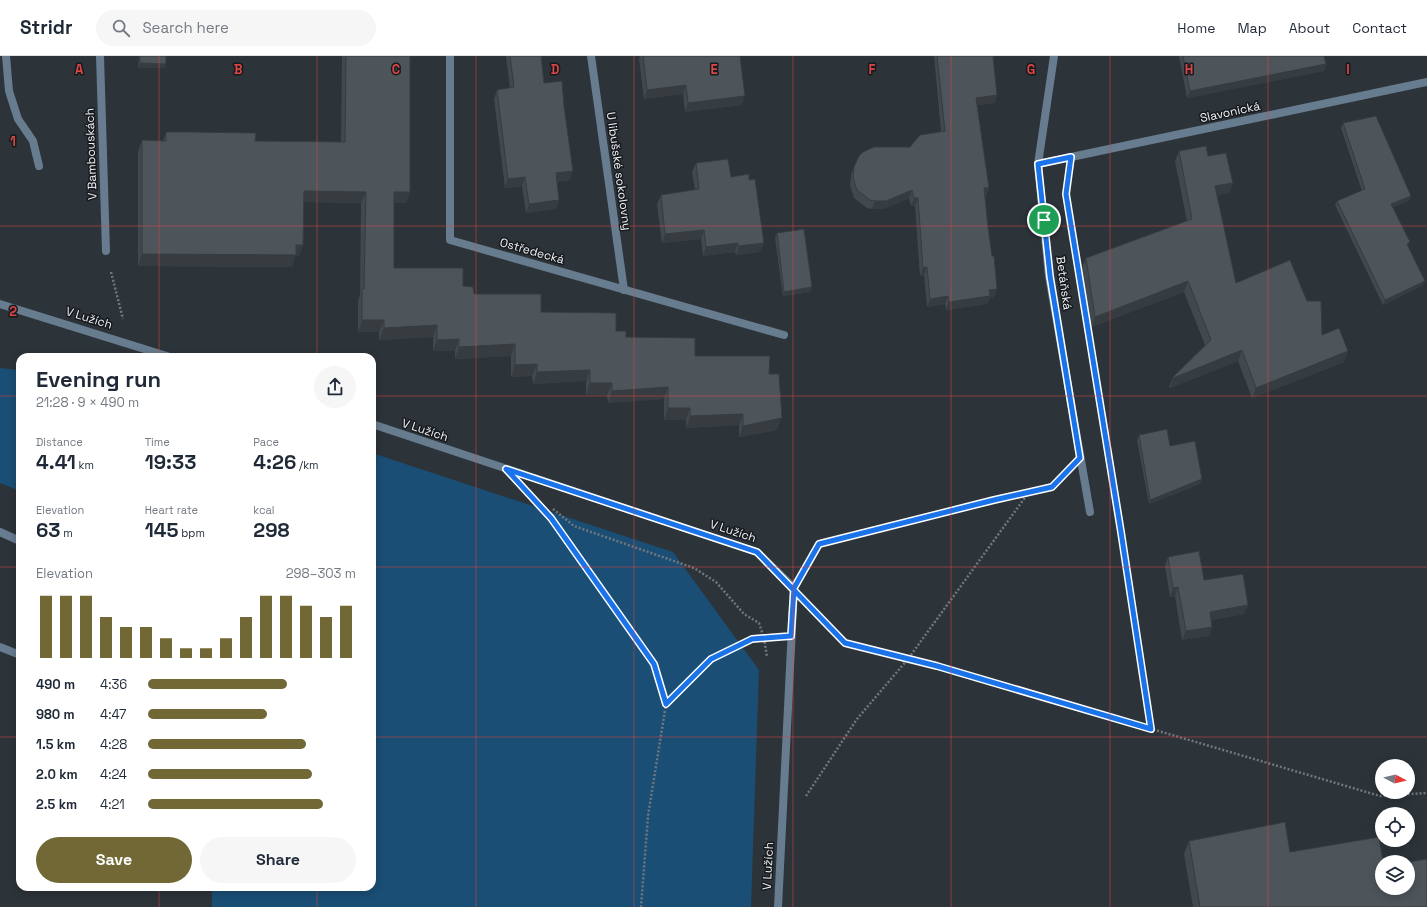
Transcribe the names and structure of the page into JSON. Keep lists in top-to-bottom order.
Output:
{
  "streets": {
    "street": [
      "Slavonická",
      "V Bambouskách",
      "U libušské sokolovny",
      "Ostředecká",
      "Betáňská",
      "V Lužích"
    ]
  },
  "crossings": [
    ["Slavonická", "Betáňská"],
    ["U libušské sokolovny", "Ostředecká"]
  ],
  "north": "right",
  "page": {
    "header": "Stridr",
    "search": "Search here",
    "nav": [
      "Home",
      "Map",
      "About",
      "Contact"
    ],
    "heading": ["Evening run", "21:28 · 9 × 490 m"],
    "stats": [
      ["Distance", "4.41 km"],
      ["Time", "19:33"],
      ["Pace", "4:26 /km"],
      ["Elevation", "63 m"],
      ["Heart rate", "145 bpm"],
      ["kcal", "298"]
    ],
    "chart": ["Elevation", "298–303 m"],
    "list": [
      {
        "name": "490 m",
        "note": "4:36"
      },
      {
        "name": "980 m",
        "note": "4:47"
      },
      {
        "name": "1.5 km",
        "note": "4:28"
      },
      {
        "name": "2.0 km",
        "note": "4:24"
      },
      {
        "name": "2.5 km",
        "note": "4:21"
      }
    ],
    "buttons": ["Save", "Share"]
  },
  "grid": {
    "columns": [
      "A",
      "B",
      "C",
      "D",
      "E",
      "F",
      "G",
      "H",
      "I"
    ],
    "rows": ["1", "2"]
  }
}
